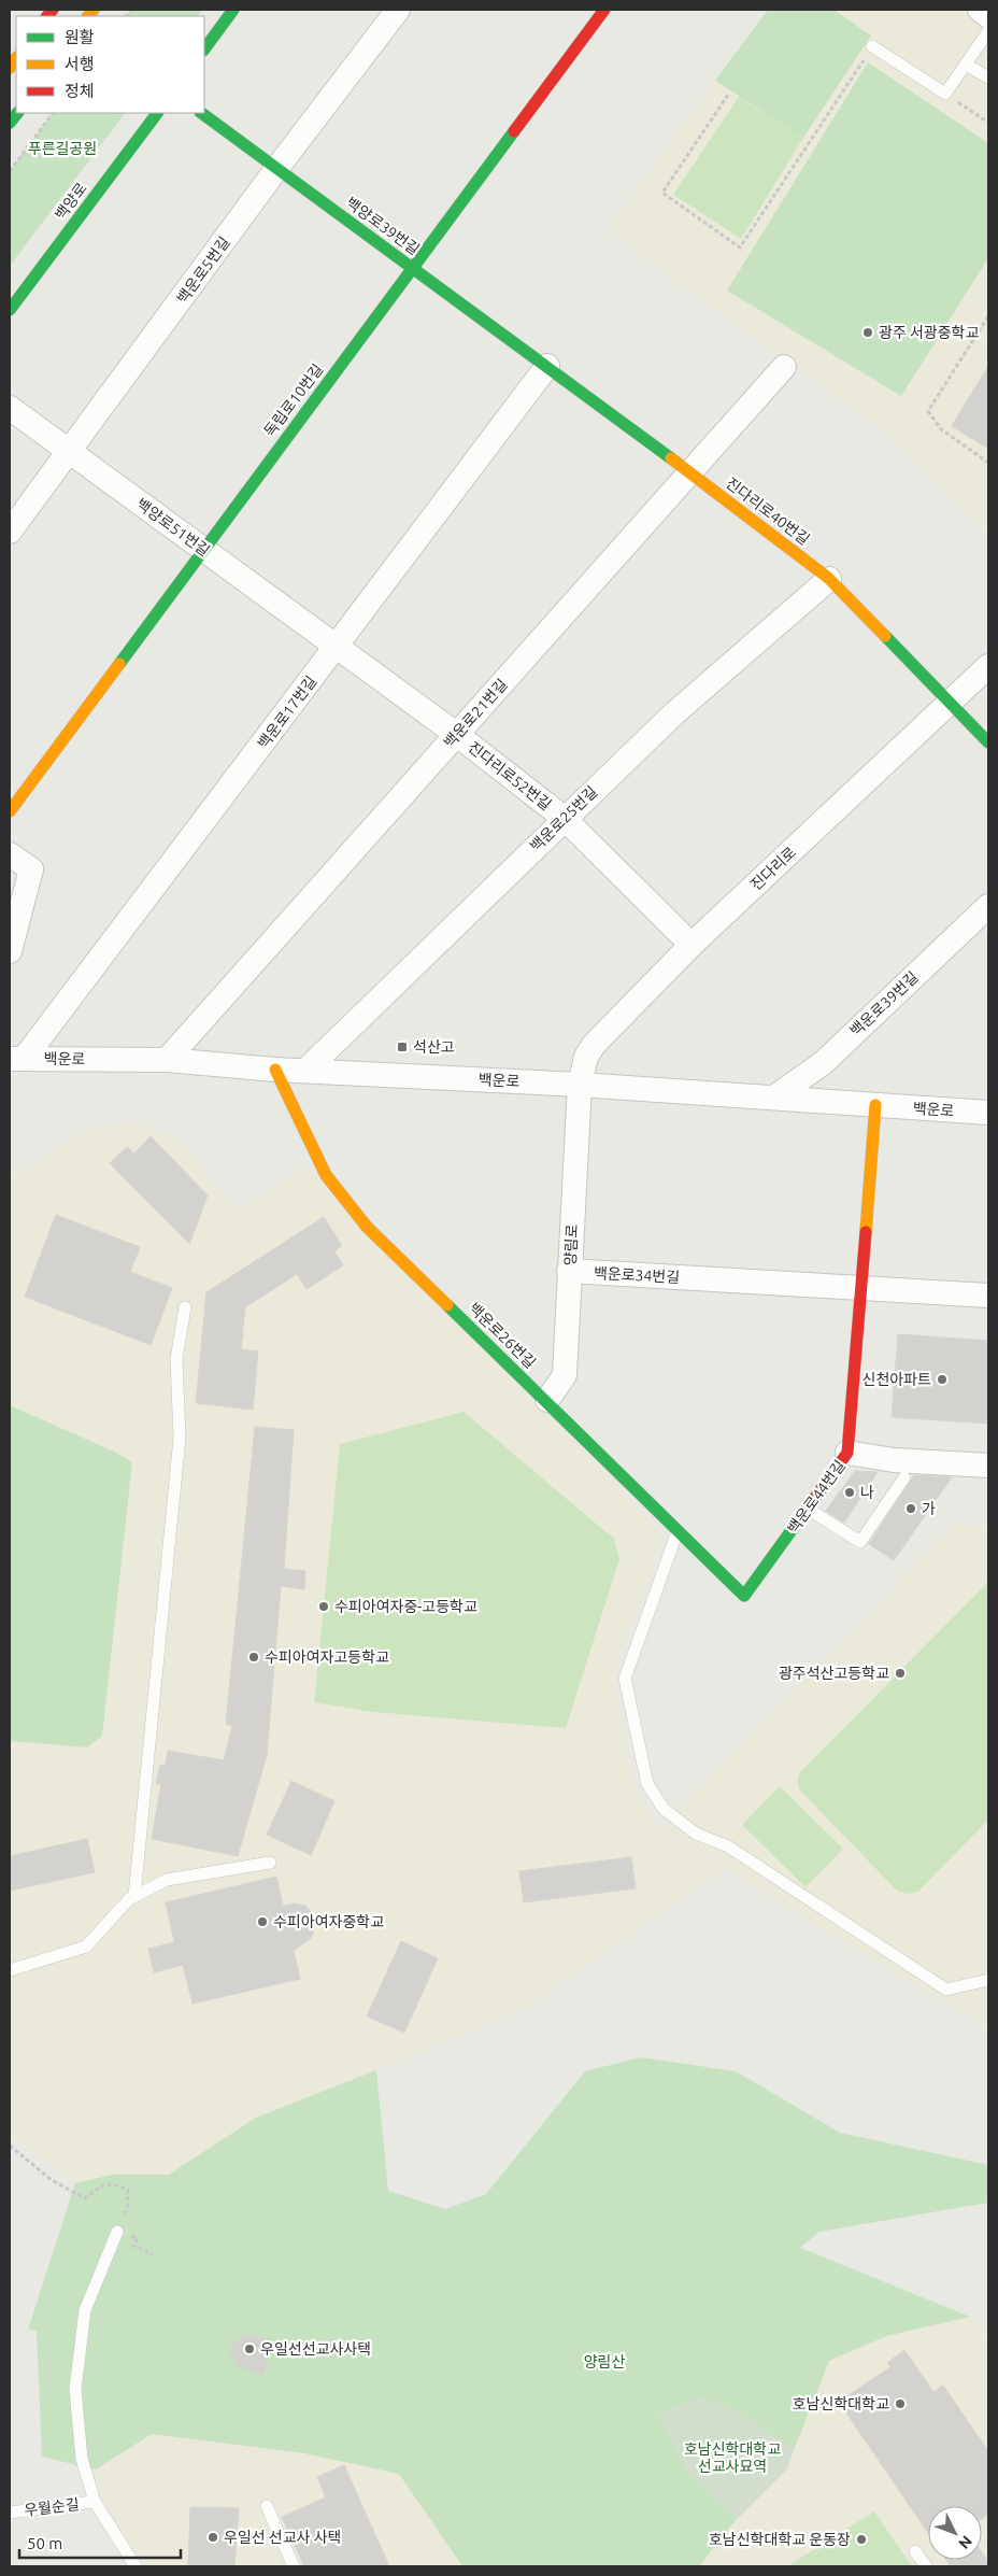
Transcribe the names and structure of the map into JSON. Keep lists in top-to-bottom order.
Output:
{
  "streets": {
    "street": [
      "백양로",
      "백양로39번길",
      "백운로5번길",
      "독립로10번길",
      "진다리로40번길",
      "백양로51번길",
      "백운로17번길",
      "백운로21번길",
      "진다리로52번길",
      "백운로25번길",
      "진다리로",
      "백운로39번길",
      "백운로",
      "양림로",
      "백운로34번길",
      "백운로26번길",
      "백운로44번길"
    ],
    "lane": ["우월순길"]
  },
  "crossings": [
    ["백양로39번길", "백운로5번길"],
    ["백양로39번길", "독립로10번길"],
    ["백양로39번길", "진다리로40번길"],
    ["백양로39번길", "백운로17번길"],
    ["백운로5번길", "백양로51번길"],
    ["독립로10번길", "백양로51번길"],
    ["진다리로40번길", "백운로17번길"],
    ["진다리로40번길", "백운로21번길"],
    ["진다리로40번길", "백운로25번길"],
    ["진다리로40번길", "진다리로"],
    ["백양로51번길", "백운로17번길"],
    ["백양로51번길", "진다리로52번길"],
    ["백운로17번길", "진다리로52번길"],
    ["백운로17번길", "백운로"],
    ["백운로21번길", "진다리로52번길"],
    ["백운로21번길", "백운로"],
    ["진다리로52번길", "백운로25번길"],
    ["진다리로52번길", "진다리로"],
    ["백운로25번길", "백운로"],
    ["진다리로", "백운로"],
    ["진다리로", "양림로"],
    ["백운로39번길", "백운로"],
    ["백운로", "양림로"],
    ["백운로", "백운로26번길"],
    ["백운로", "백운로44번길"],
    ["양림로", "백운로34번길"],
    ["양림로", "백운로26번길"],
    ["백운로34번길", "백운로44번길"],
    ["백운로26번길", "백운로44번길"]
  ],
  "parks": ["푸른길공원", "양림산", "호남신학대학교 선교사묘역"],
  "places": {
    "other": [
      "광주 서광중학교",
      "신천아파트",
      "나",
      "가",
      "수피아여자중-고등학교",
      "수피아여자고등학교",
      "광주석산고등학교",
      "수피아여자중학교",
      "우일선선교사사택",
      "호남신학대학교",
      "우일선 선교사 사택",
      "호남신학대학교 운동장"
    ],
    "transit": ["석산고"]
  },
  "legend": ["원활", "서행", "정체"],
  "scale_bar": "50 m",
  "north": "bottom right"
}
